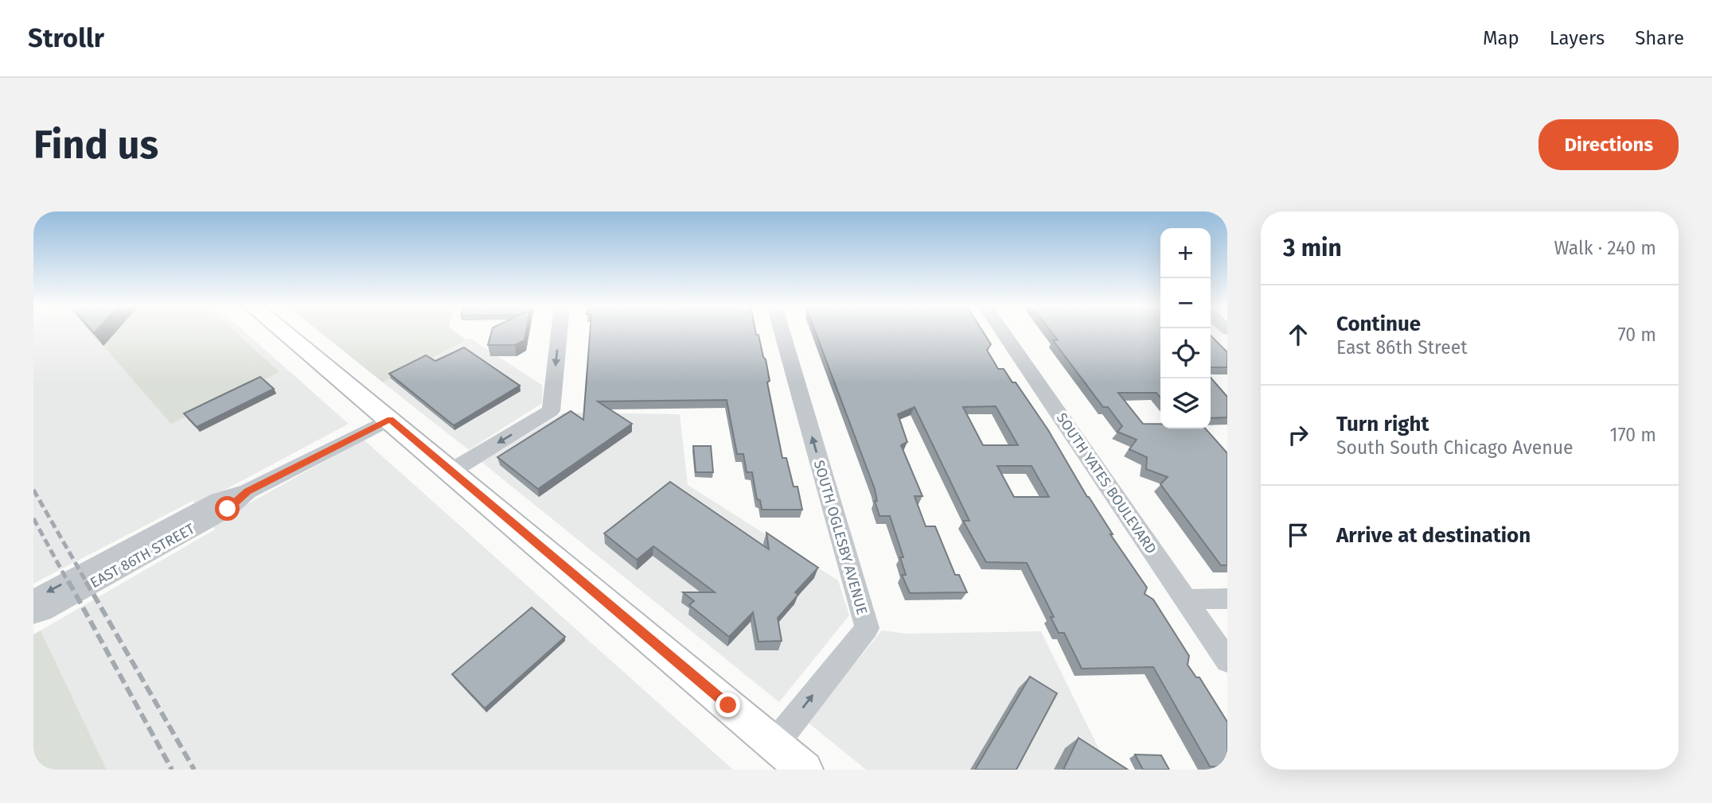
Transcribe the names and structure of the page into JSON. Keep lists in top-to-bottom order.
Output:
{
  "streets": {
    "street": ["SOUTH YATES BOULEVARD", "SOUTH OGLESBY AVENUE", "EAST 86TH STREET"]
  },
  "one_way": ["SOUTH OGLESBY AVENUE"],
  "page": {
    "header": "Strollr",
    "nav": ["Map", "Layers", "Share"],
    "buttons": "Directions",
    "title": "Find us",
    "heading": ["3 min", "Walk · 240 m"],
    "map_buttons": ["+", "−"],
    "list": [
      ["Continue", "East 86th Street", "70 m"],
      ["Turn right", "South South Chicago Avenue", "170 m"],
      "Arrive at destination"
    ]
  }
}
